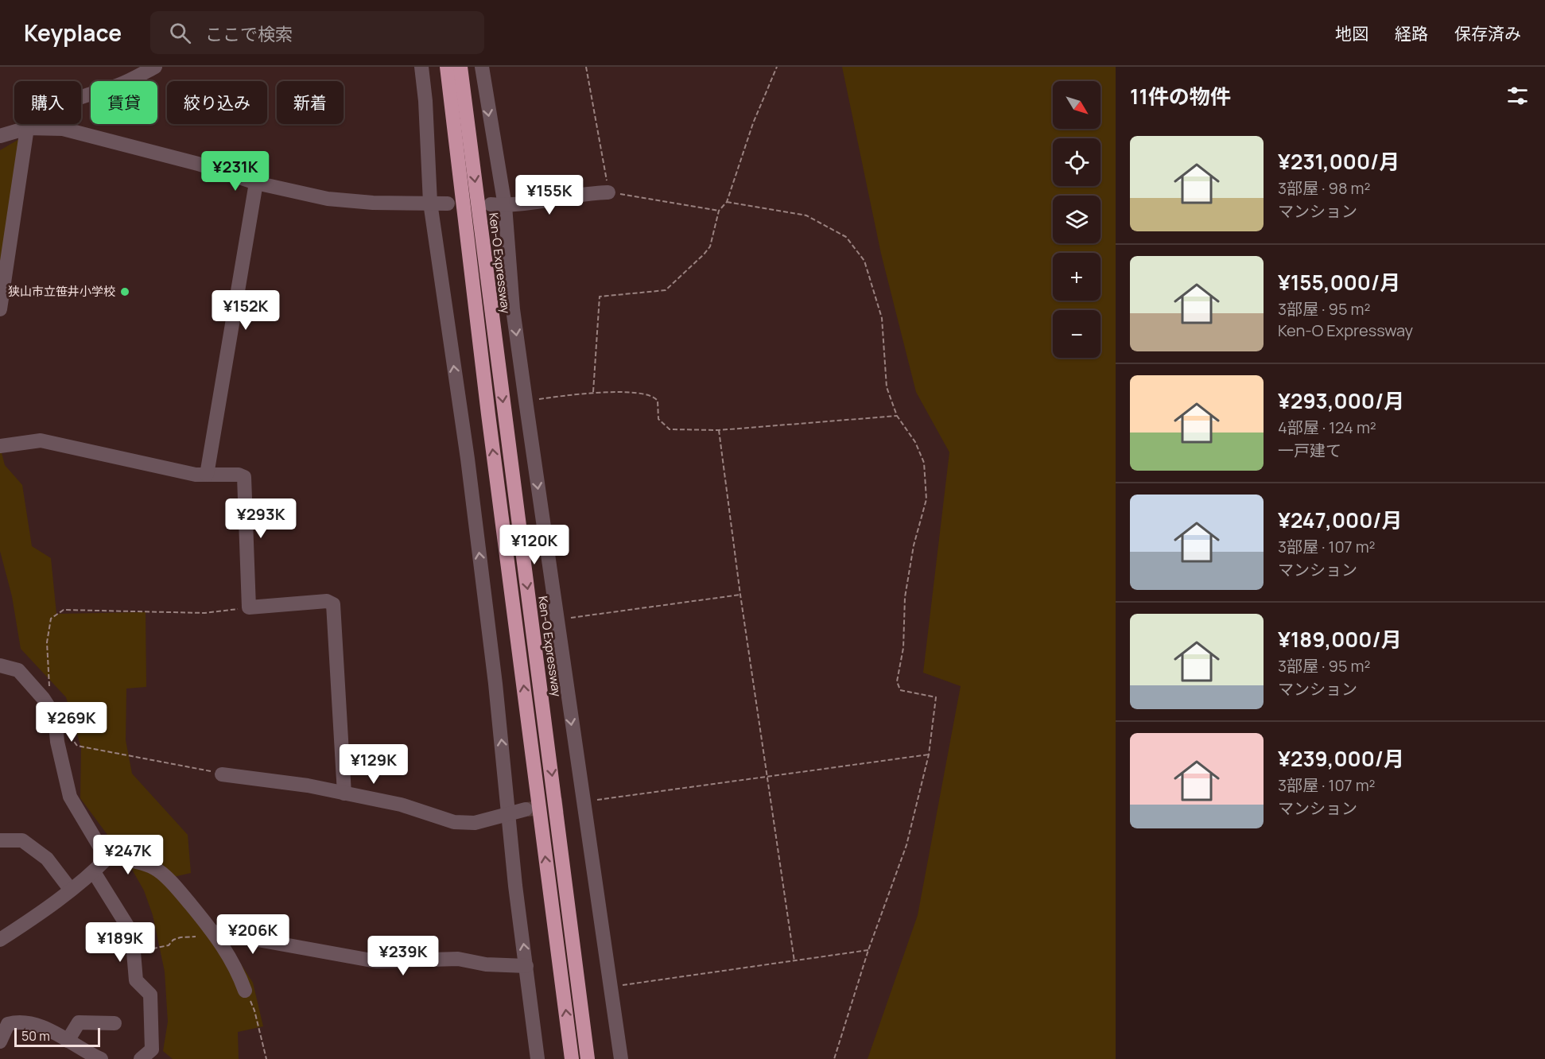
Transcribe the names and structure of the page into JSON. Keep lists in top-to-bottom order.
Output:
{
  "streets": {
    "highway": ["Ken-O Expressway"]
  },
  "places": ["狭山市立笹井小学校"],
  "scale_bar": "50 m",
  "north": "bottom right",
  "page": {
    "header": "Keyplace",
    "search": "ここで検索",
    "nav": ["地図", "経路", "保存済み"],
    "heading": "11件の物件",
    "map_buttons": ["+", "−"],
    "chip": [
      "購入",
      "賃貸",
      "絞り込み",
      "新着"
    ],
    "list": [
      {
        "name": "¥231,000/月",
        "note": "3部屋 · 98 m² · マンション"
      },
      {
        "name": "¥155,000/月",
        "note": "3部屋 · 95 m² · Ken-O Expressway"
      },
      {
        "name": "¥293,000/月",
        "note": "4部屋 · 124 m² · 一戸建て"
      },
      {
        "name": "¥247,000/月",
        "note": "3部屋 · 107 m² · マンション"
      },
      {
        "name": "¥189,000/月",
        "note": "3部屋 · 95 m² · マンション"
      },
      {
        "name": "¥239,000/月",
        "note": "3部屋 · 107 m² · マンション"
      }
    ],
    "price": [
      "¥231K",
      "¥155K",
      "¥152K",
      "¥293K",
      "¥120K",
      "¥269K",
      "¥129K",
      "¥247K",
      "¥206K",
      "¥189K",
      "¥239K"
    ],
    "scale": "50 m"
  }
}
